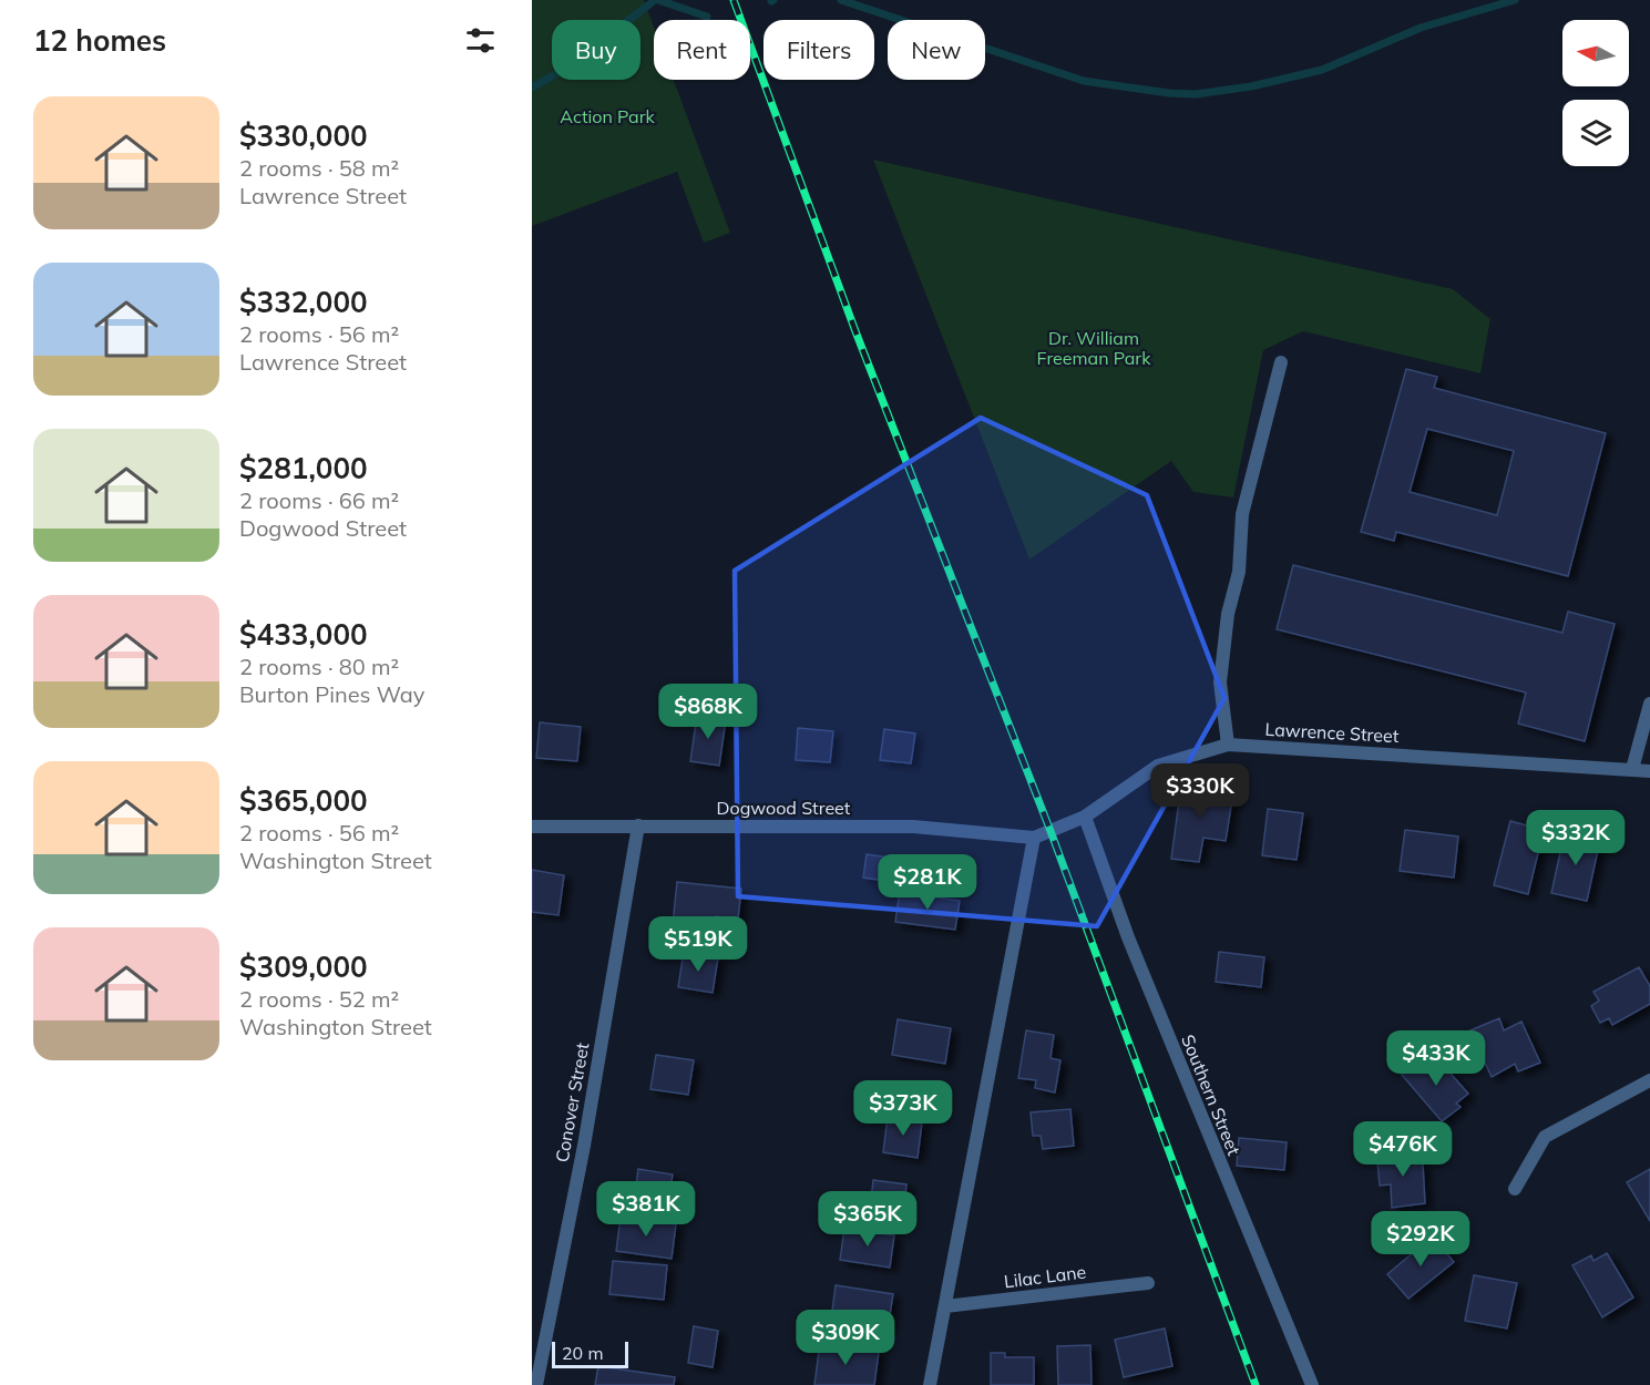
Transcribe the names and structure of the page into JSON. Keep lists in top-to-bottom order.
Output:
{
  "streets": {
    "street": [
      "Lawrence Street",
      "Dogwood Street",
      "Southern Street",
      "Conover Street",
      "Lilac Lane"
    ]
  },
  "crossings": [
    ["Lawrence Street", "Dogwood Street"],
    ["Lawrence Street", "Southern Street"],
    ["Dogwood Street", "Conover Street"]
  ],
  "parks": ["Action Park", "Dr. William Freeman Park"],
  "scale_bar": "20 m",
  "north": "left",
  "page": {
    "heading": "12 homes",
    "chip": [
      "Buy",
      "Rent",
      "Filters",
      "New"
    ],
    "list": [
      {
        "name": "$330,000",
        "note": "2 rooms · 58 m² · Lawrence Street"
      },
      {
        "name": "$332,000",
        "note": "2 rooms · 56 m² · Lawrence Street"
      },
      {
        "name": "$281,000",
        "note": "2 rooms · 66 m² · Dogwood Street"
      },
      {
        "name": "$433,000",
        "note": "2 rooms · 80 m² · Burton Pines Way"
      },
      {
        "name": "$365,000",
        "note": "2 rooms · 56 m² · Washington Street"
      },
      {
        "name": "$309,000",
        "note": "2 rooms · 52 m² · Washington Street"
      }
    ],
    "price": [
      "$868K",
      "$330K",
      "$332K",
      "$281K",
      "$519K",
      "$433K",
      "$373K",
      "$476K",
      "$381K",
      "$365K",
      "$292K",
      "$309K"
    ],
    "scale": "20 m"
  }
}
